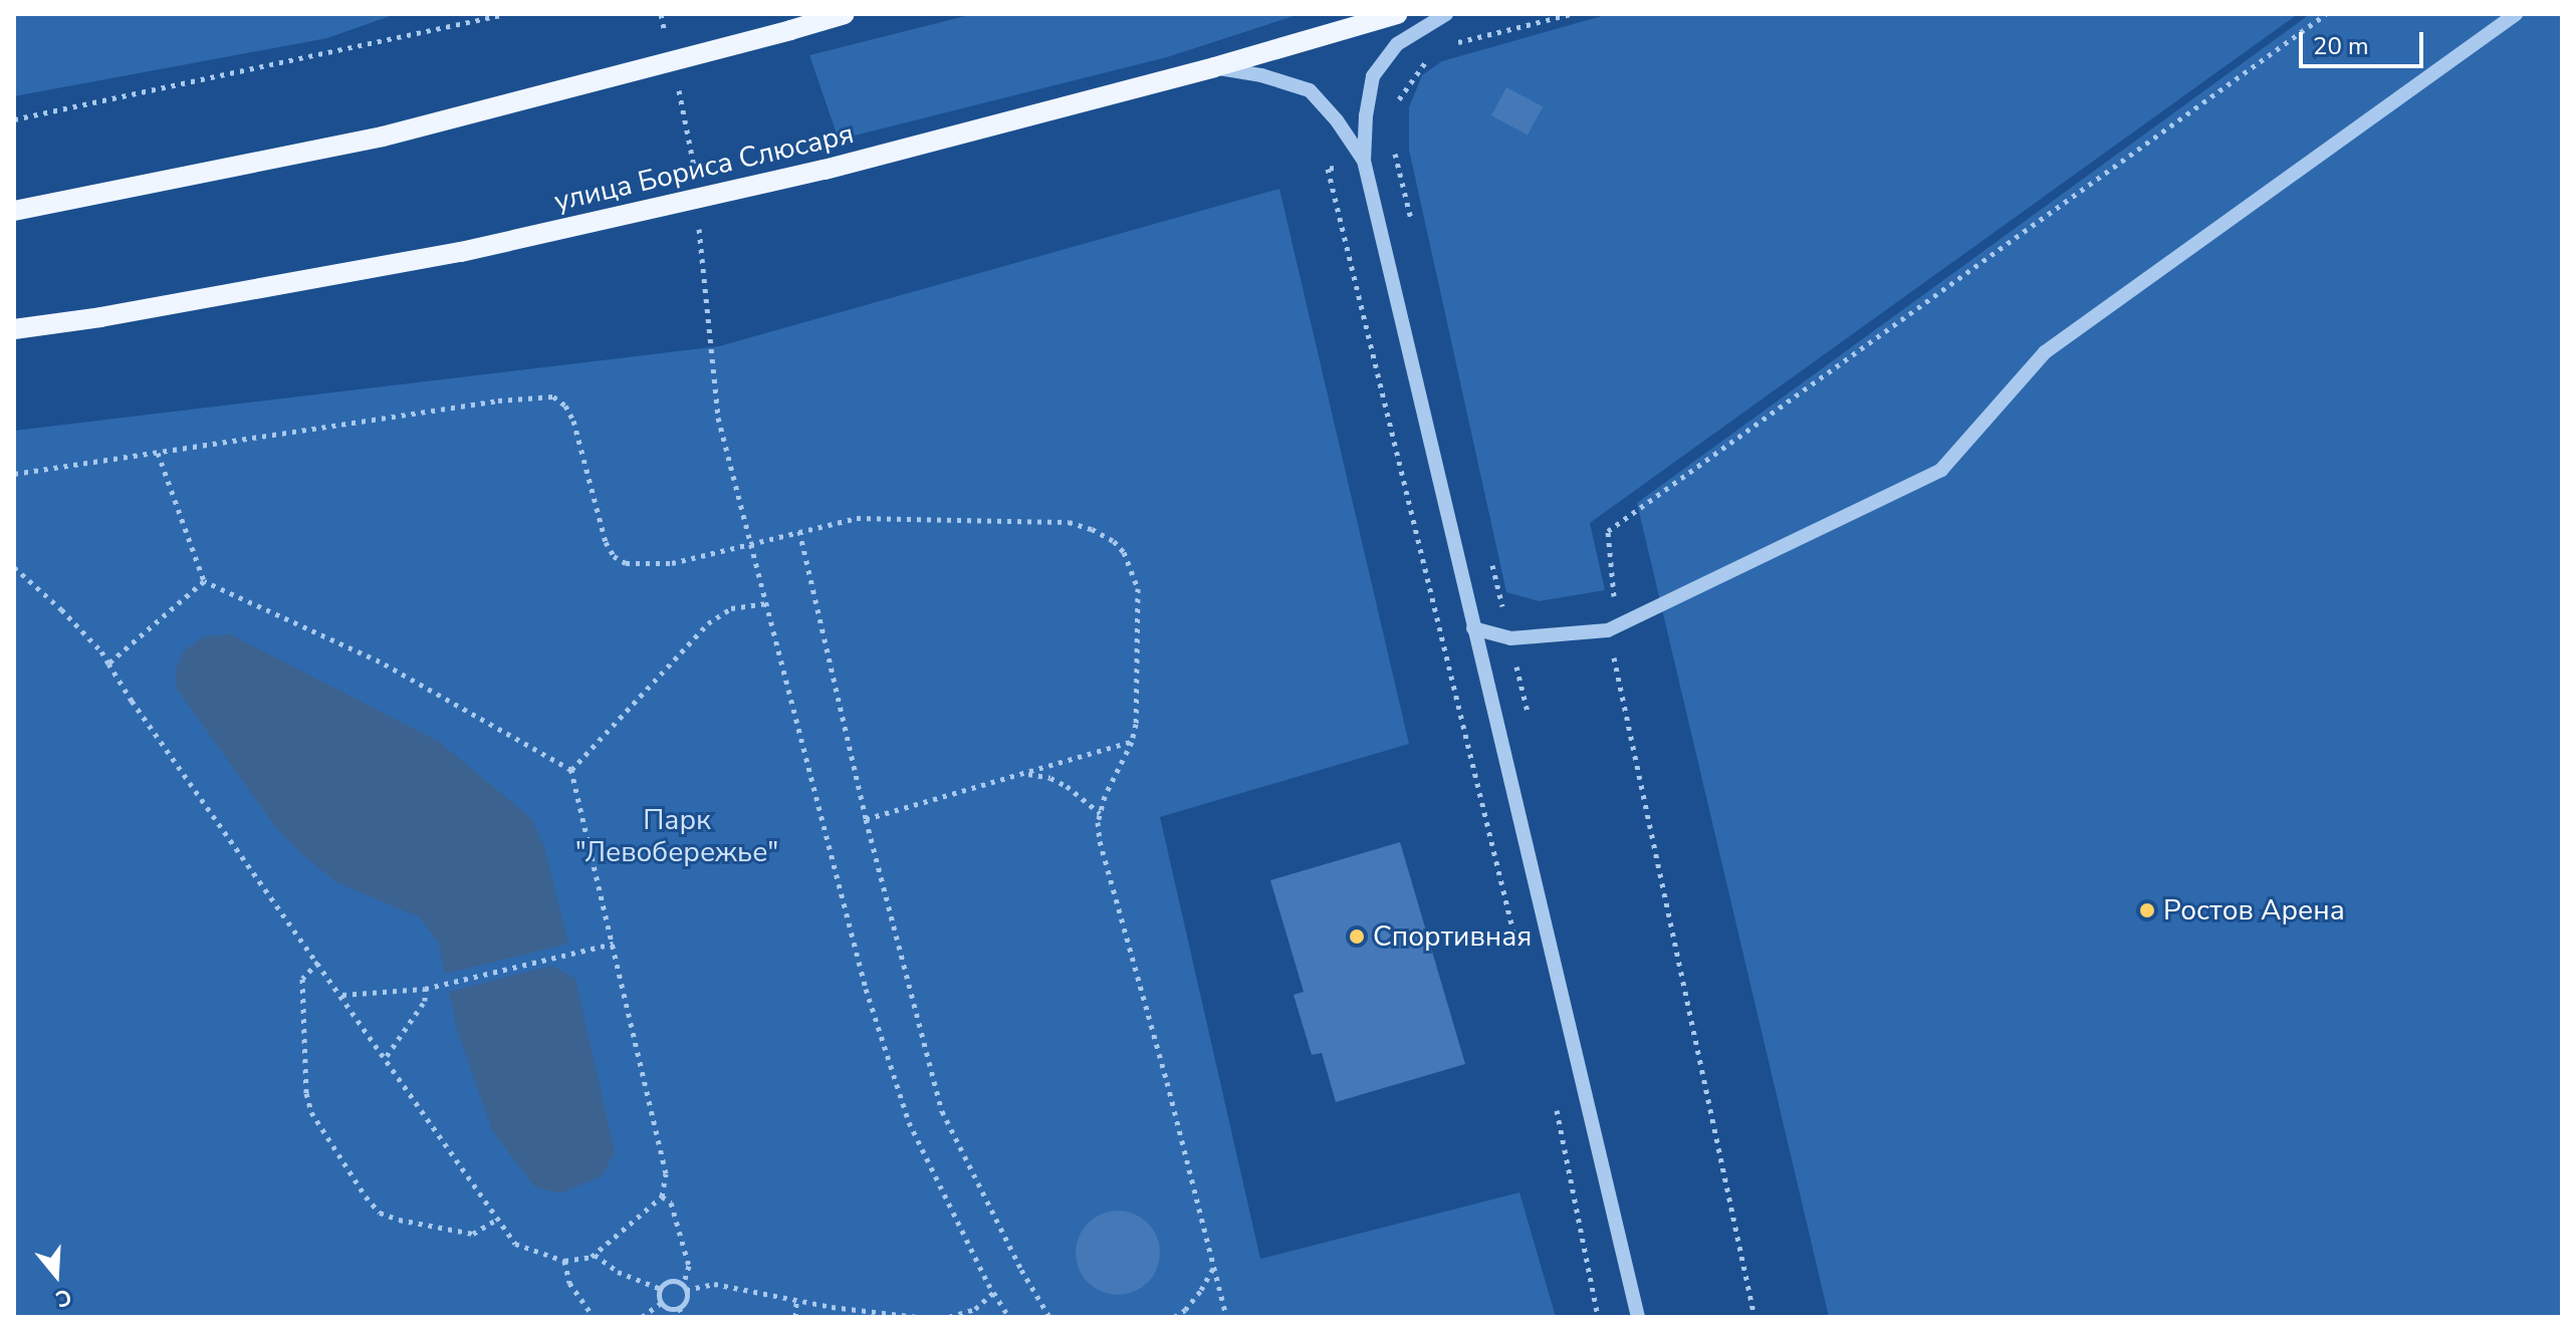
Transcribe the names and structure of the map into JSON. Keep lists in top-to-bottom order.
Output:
{
  "streets": {
    "main road": ["улица Бориса Слюсаря"]
  },
  "parks": ["Парк \"Левобережье\""],
  "places": ["Ростов Арена", "Спортивная"],
  "scale_bar": "20 m",
  "north": "bottom"
}
